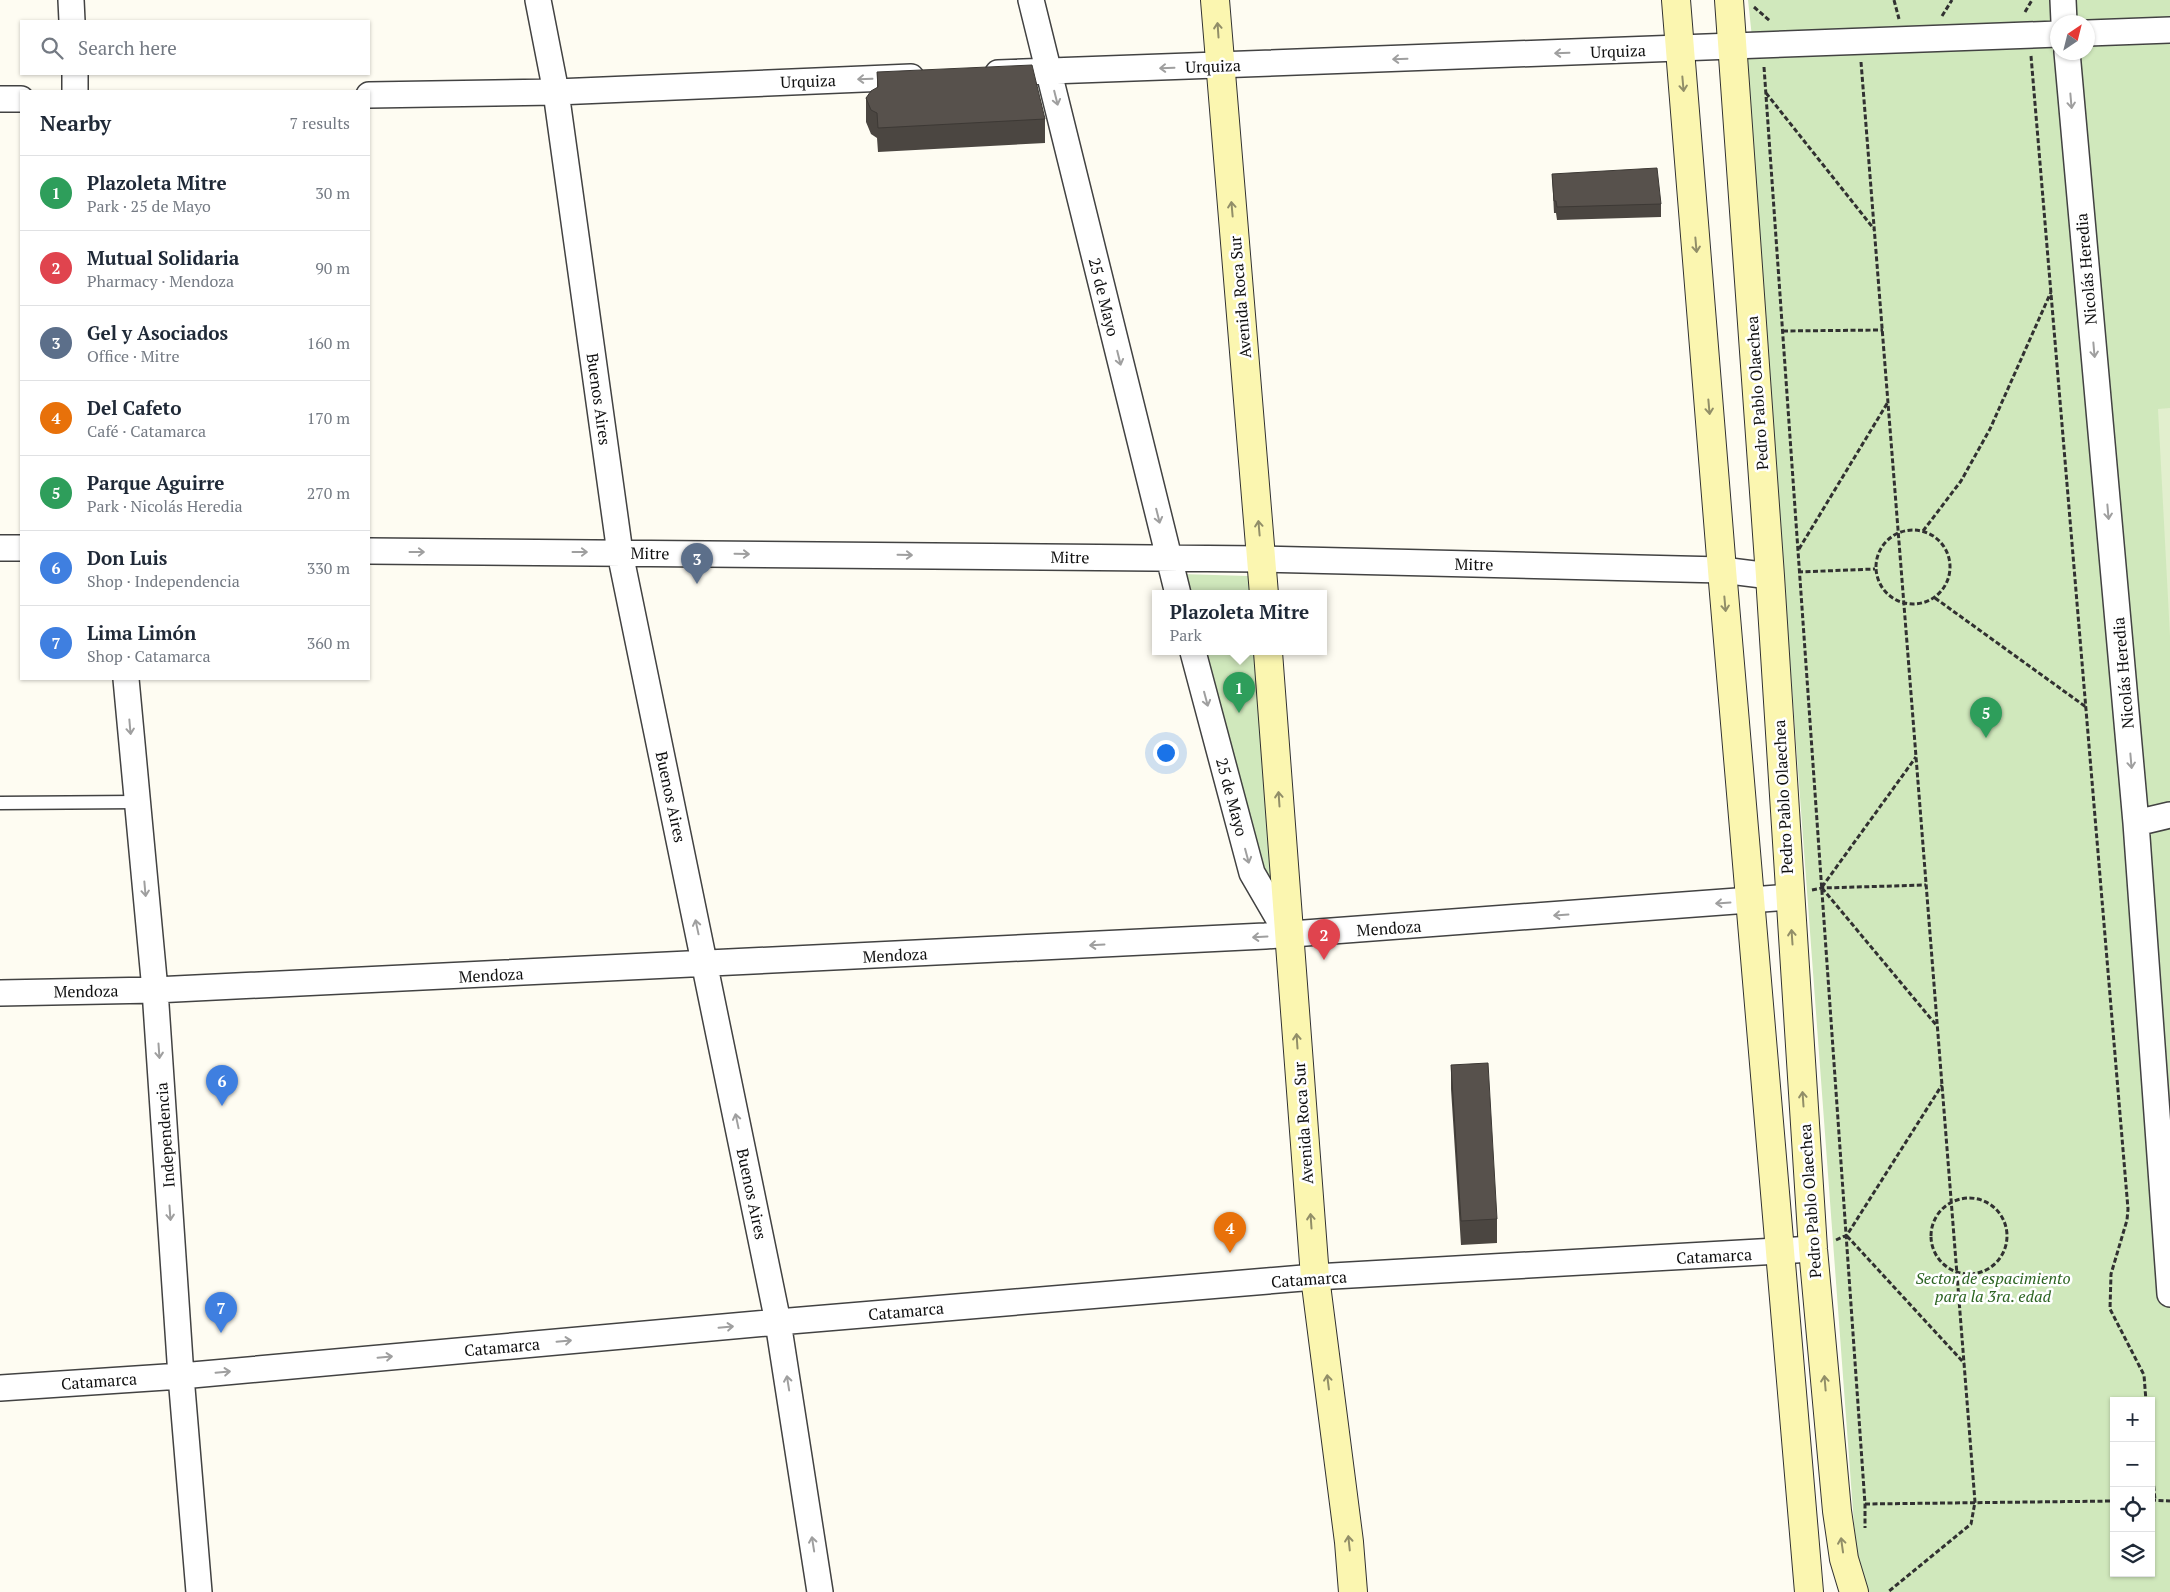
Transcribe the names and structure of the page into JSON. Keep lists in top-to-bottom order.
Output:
{
  "streets": {
    "street": [
      "Urquiza",
      "Nicolás Heredia",
      "25 de Mayo",
      "Avenida Roca Sur",
      "Pedro Pablo Olaechea",
      "Buenos Aires",
      "Mitre",
      "Mendoza",
      "Independencia",
      "Catamarca"
    ]
  },
  "crossings": [
    ["Urquiza", "25 de Mayo"],
    ["Urquiza", "Avenida Roca Sur"],
    ["Urquiza", "Pedro Pablo Olaechea"],
    ["Urquiza", "Buenos Aires"],
    ["25 de Mayo", "Avenida Roca Sur"],
    ["25 de Mayo", "Mitre"],
    ["25 de Mayo", "Mendoza"],
    ["Avenida Roca Sur", "Mitre"],
    ["Avenida Roca Sur", "Mendoza"],
    ["Avenida Roca Sur", "Catamarca"],
    ["Pedro Pablo Olaechea", "Mitre"],
    ["Pedro Pablo Olaechea", "Mendoza"],
    ["Pedro Pablo Olaechea", "Catamarca"],
    ["Buenos Aires", "Mitre"],
    ["Buenos Aires", "Mendoza"],
    ["Buenos Aires", "Catamarca"],
    ["Mendoza", "Independencia"],
    ["Independencia", "Catamarca"]
  ],
  "one_way": [
    "Urquiza",
    "Nicolás Heredia",
    "25 de Mayo",
    "Avenida Roca Sur",
    "Buenos Aires",
    "Mitre",
    "Mendoza",
    "Independencia"
  ],
  "parks": ["Sector de espacimiento para la 3ra. edad"],
  "north": "top right",
  "page": {
    "search": "Search here",
    "heading": ["Nearby", "7 results"],
    "list": [
      {
        "mark": "1",
        "name": "Plazoleta Mitre",
        "note": "Park · 25 de Mayo",
        "value": "30 m"
      },
      {
        "mark": "2",
        "name": "Mutual Solidaria",
        "note": "Pharmacy · Mendoza",
        "value": "90 m"
      },
      {
        "mark": "3",
        "name": "Gel y Asociados",
        "note": "Office · Mitre",
        "value": "160 m"
      },
      {
        "mark": "4",
        "name": "Del Cafeto",
        "note": "Café · Catamarca",
        "value": "170 m"
      },
      {
        "mark": "5",
        "name": "Parque Aguirre",
        "note": "Park · Nicolás Heredia",
        "value": "270 m"
      },
      {
        "mark": "6",
        "name": "Don Luis",
        "note": "Shop · Independencia",
        "value": "330 m"
      },
      {
        "mark": "7",
        "name": "Lima Limón",
        "note": "Shop · Catamarca",
        "value": "360 m"
      }
    ],
    "pins": [
      "3",
      "1",
      "5",
      "2",
      "6",
      "4",
      "7"
    ],
    "popup": ["Plazoleta Mitre", "Park"],
    "map_buttons": ["+", "−"]
  }
}
